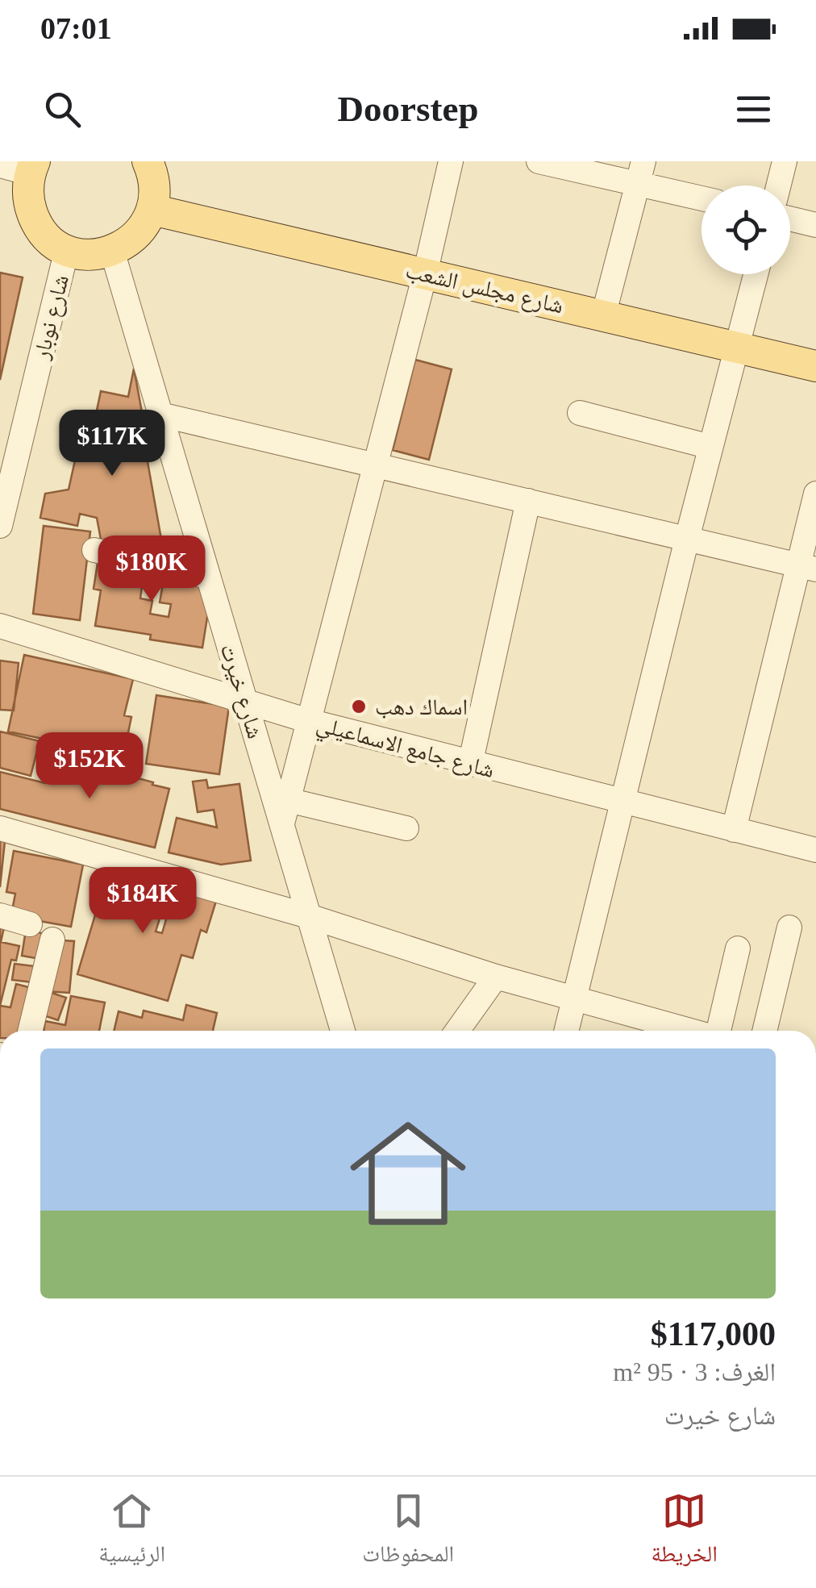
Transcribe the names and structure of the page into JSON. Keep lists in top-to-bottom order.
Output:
{
  "streets": {
    "main road": ["شارع مجلس الشعب"],
    "street": ["شارع نوبار", "شارع خيرت", "شارع جامع الاسماعيلي"]
  },
  "crossings": [
    ["شارع خيرت", "شارع جامع الاسماعيلي"]
  ],
  "places": ["اسماك دهب"],
  "page": {
    "status": "07:01",
    "header": "Doorstep",
    "price": [
      "$117K",
      "$180K",
      "$152K",
      "$184K"
    ],
    "list": [
      {
        "name": "$117,000",
        "note": "الغرف: 3 · 95 m² · شارع خيرت"
      }
    ],
    "tabs": ["الخريطة", "المحفوظات", "الرئيسية"]
  }
}
